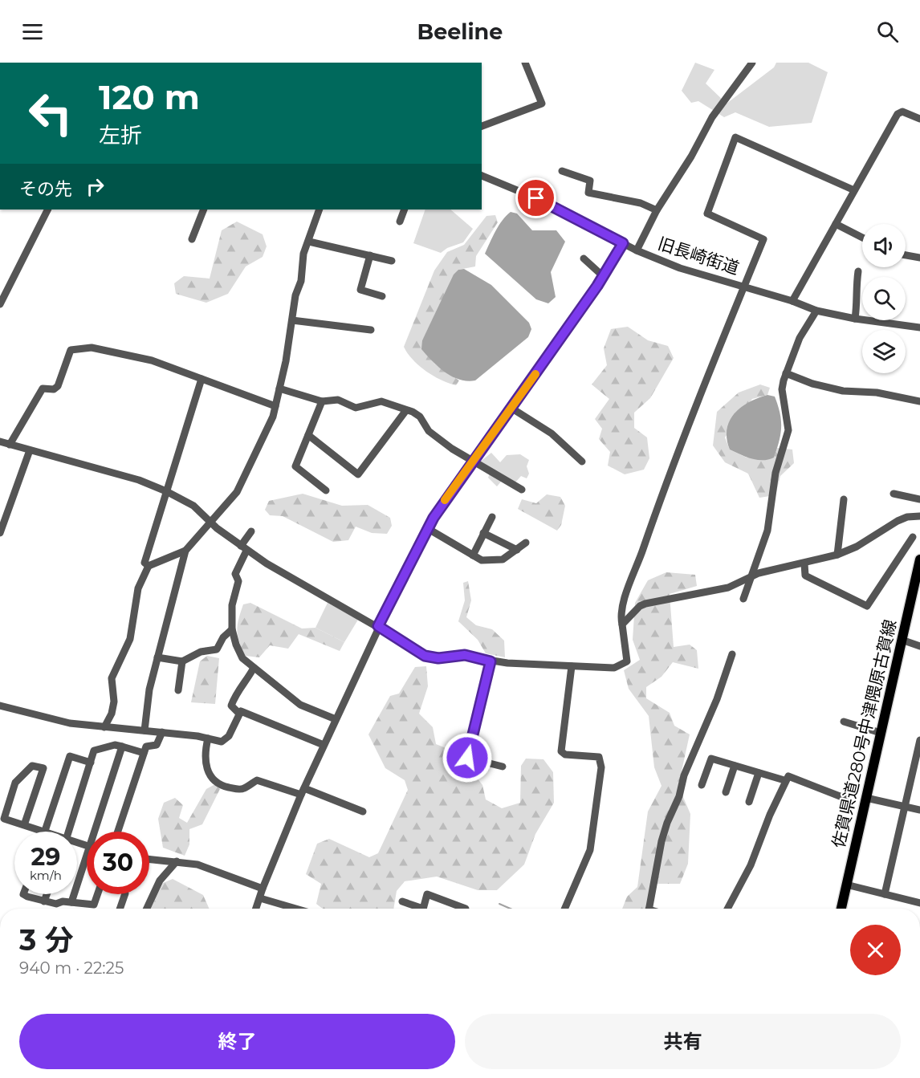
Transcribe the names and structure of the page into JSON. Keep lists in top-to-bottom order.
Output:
{
  "streets": {
    "main road": ["佐賀県道280号中津隈原古賀線"],
    "street": ["旧長崎街道"]
  },
  "page": {
    "header": "Beeline",
    "turn": ["120 m", "左折"],
    "then": "その先",
    "speed": "29 km/h",
    "limit": "30",
    "heading": ["3 分", "940 m · 22:25"],
    "buttons": ["終了", "共有"]
  }
}
